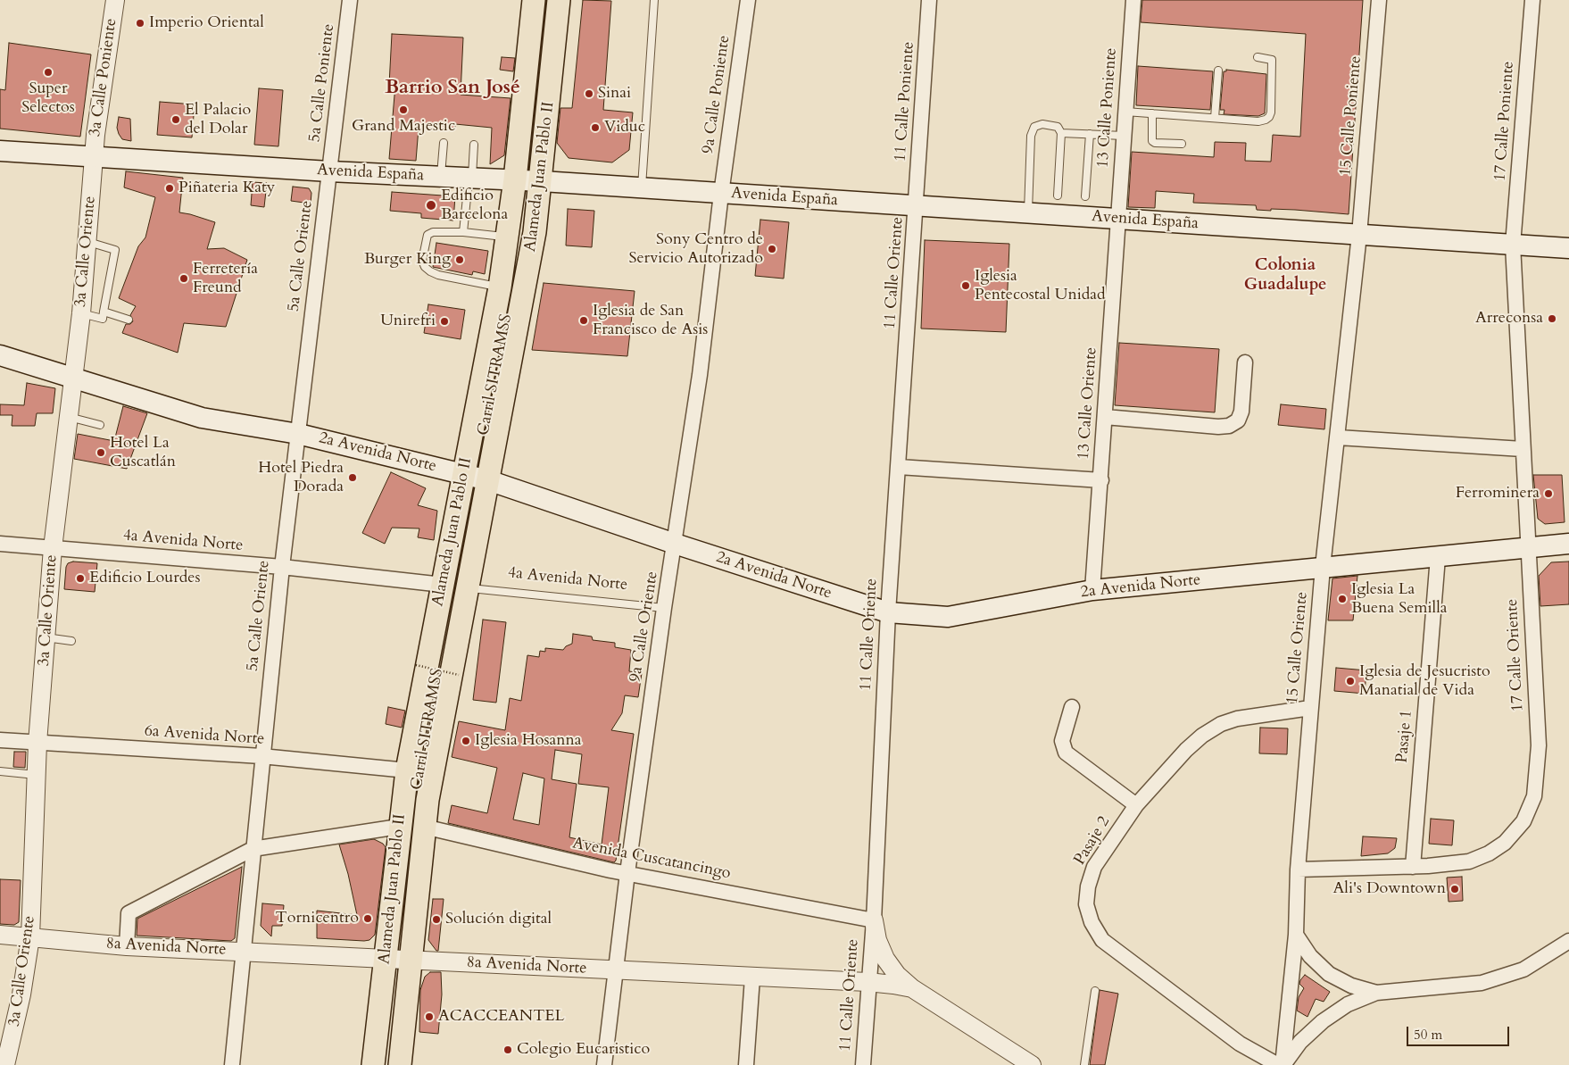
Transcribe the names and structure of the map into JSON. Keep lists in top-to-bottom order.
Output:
{
  "streets": {
    "main road": [
      "Avenida España",
      "Alameda Juan Pablo II",
      "Carril SITRAMSS",
      "2a Avenida Norte"
    ],
    "street": [
      "3a Calle Poniente",
      "5a Calle Poniente",
      "9a Calle Poniente",
      "11 Calle Poniente",
      "13 Calle Poniente",
      "15 Calle Poniente",
      "17 Calle Poniente",
      "3a Calle Oriente",
      "5a Calle Oriente",
      "11 Calle Oriente",
      "13 Calle Oriente",
      "4a Avenida Norte",
      "9a Calle Oriente",
      "15 Calle Oriente",
      "17 Calle Oriente",
      "6a Avenida Norte",
      "Pasaje 1",
      "Pasaje 2",
      "Avenida Cuscatancingo",
      "8a Avenida Norte"
    ]
  },
  "crossings": [
    ["3a Calle Poniente", "Avenida España"],
    ["3a Calle Poniente", "3a Calle Oriente"],
    ["5a Calle Poniente", "Avenida España"],
    ["5a Calle Poniente", "5a Calle Oriente"],
    ["9a Calle Poniente", "Avenida España"],
    ["9a Calle Poniente", "9a Calle Oriente"],
    ["11 Calle Poniente", "Avenida España"],
    ["11 Calle Poniente", "11 Calle Oriente"],
    ["13 Calle Poniente", "Avenida España"],
    ["13 Calle Poniente", "13 Calle Oriente"],
    ["15 Calle Poniente", "Avenida España"],
    ["15 Calle Poniente", "15 Calle Oriente"],
    ["17 Calle Poniente", "Avenida España"],
    ["17 Calle Poniente", "17 Calle Oriente"],
    ["Avenida España", "Alameda Juan Pablo II"],
    ["Avenida España", "3a Calle Oriente"],
    ["Avenida España", "5a Calle Oriente"],
    ["Avenida España", "11 Calle Oriente"],
    ["Avenida España", "Carril SITRAMSS"],
    ["Avenida España", "13 Calle Oriente"],
    ["Avenida España", "9a Calle Oriente"],
    ["Avenida España", "15 Calle Oriente"],
    ["Avenida España", "17 Calle Oriente"],
    ["Alameda Juan Pablo II", "Carril SITRAMSS"],
    ["Alameda Juan Pablo II", "2a Avenida Norte"],
    ["Alameda Juan Pablo II", "4a Avenida Norte"],
    ["Alameda Juan Pablo II", "6a Avenida Norte"],
    ["Alameda Juan Pablo II", "Avenida Cuscatancingo"],
    ["Alameda Juan Pablo II", "8a Avenida Norte"],
    ["3a Calle Oriente", "2a Avenida Norte"],
    ["3a Calle Oriente", "4a Avenida Norte"],
    ["3a Calle Oriente", "6a Avenida Norte"],
    ["3a Calle Oriente", "8a Avenida Norte"],
    ["5a Calle Oriente", "2a Avenida Norte"],
    ["5a Calle Oriente", "4a Avenida Norte"],
    ["5a Calle Oriente", "6a Avenida Norte"],
    ["5a Calle Oriente", "8a Avenida Norte"],
    ["11 Calle Oriente", "2a Avenida Norte"],
    ["11 Calle Oriente", "Avenida Cuscatancingo"],
    ["11 Calle Oriente", "8a Avenida Norte"],
    ["Carril SITRAMSS", "2a Avenida Norte"],
    ["Carril SITRAMSS", "8a Avenida Norte"],
    ["13 Calle Oriente", "2a Avenida Norte"],
    ["2a Avenida Norte", "9a Calle Oriente"],
    ["2a Avenida Norte", "15 Calle Oriente"],
    ["2a Avenida Norte", "17 Calle Oriente"],
    ["2a Avenida Norte", "Pasaje 1"],
    ["4a Avenida Norte", "9a Calle Oriente"],
    ["9a Calle Oriente", "Avenida Cuscatancingo"],
    ["9a Calle Oriente", "8a Avenida Norte"],
    ["15 Calle Oriente", "17 Calle Oriente"],
    ["15 Calle Oriente", "Pasaje 2"],
    ["17 Calle Oriente", "Pasaje 1"]
  ],
  "districts": ["Barrio San José", "Colonia Guadalupe"],
  "places": [
    "Imperio Oriental",
    "Super Selectos",
    "Sinai",
    "Grand Majestic",
    "El Palacio del Dolar",
    "Viduc",
    "Piñateria Katy",
    "Edificio Barcelona",
    "Sony Centro de Servicio Autorizado",
    "Burger King",
    "Ferretería Freund",
    "Iglesia Pentecostal Unidad",
    "Arreconsa",
    "Iglesia de San Francisco de Asis",
    "Unirefri",
    "Hotel La Cuscatlán",
    "Hotel Piedra Dorada",
    "Ferrominera",
    "Edificio Lourdes",
    "Iglesia La Buena Semilla",
    "Iglesia de Jesucristo Manatial de Vida",
    "Iglesia Hosanna",
    "Ali's Downtown",
    "Tornicentro",
    "Solución digital",
    "ACACCEANTEL",
    "Colegio Eucaristico"
  ],
  "scale_bar": "50 m"
}
